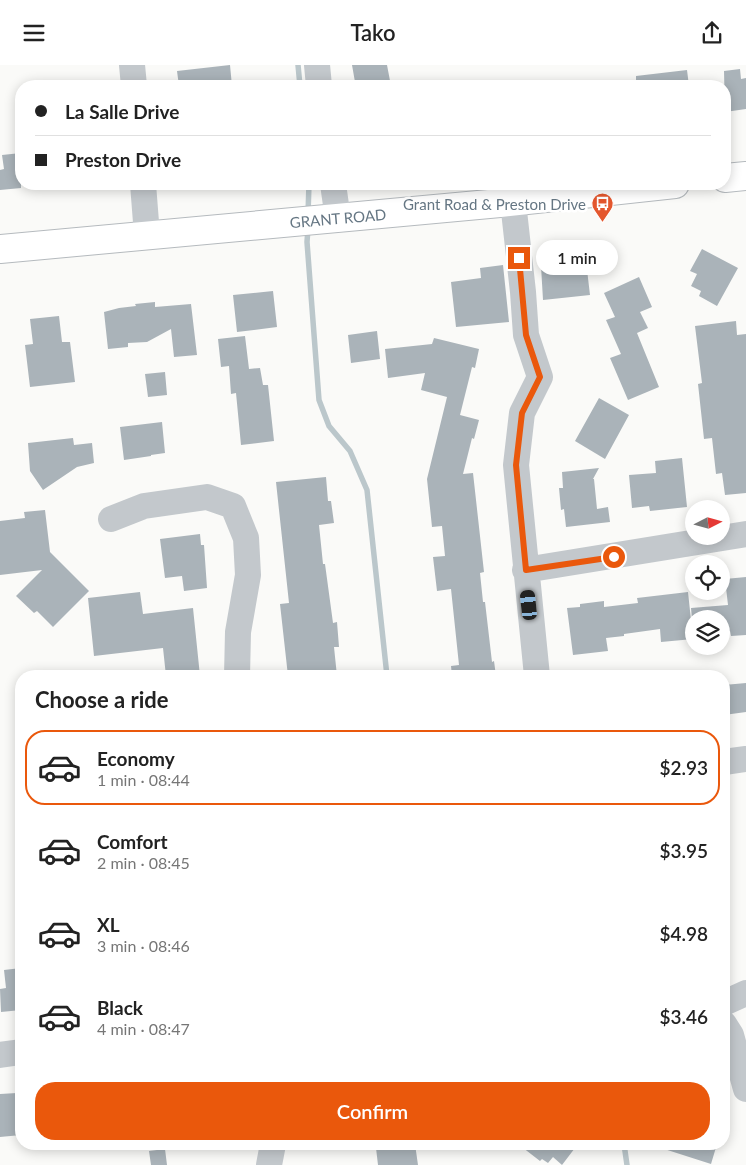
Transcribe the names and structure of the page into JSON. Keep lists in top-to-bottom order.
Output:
{
  "streets": {
    "main road": ["GRANT ROAD"]
  },
  "places": {
    "bus stop": ["Grant Road & Preston Drive"]
  },
  "north": "right",
  "page": {
    "header": "Tako",
    "banner": ["La Salle Drive", "Preston Drive"],
    "bubble": "1 min",
    "heading": "Choose a ride",
    "list": [
      {
        "name": "Economy",
        "note": "1 min · 08:44",
        "value": "$2.93"
      },
      {
        "name": "Comfort",
        "note": "2 min · 08:45",
        "value": "$3.95"
      },
      {
        "name": "XL",
        "note": "3 min · 08:46",
        "value": "$4.98"
      },
      {
        "name": "Black",
        "note": "4 min · 08:47",
        "value": "$3.46"
      }
    ],
    "buttons": "Confirm"
  }
}
